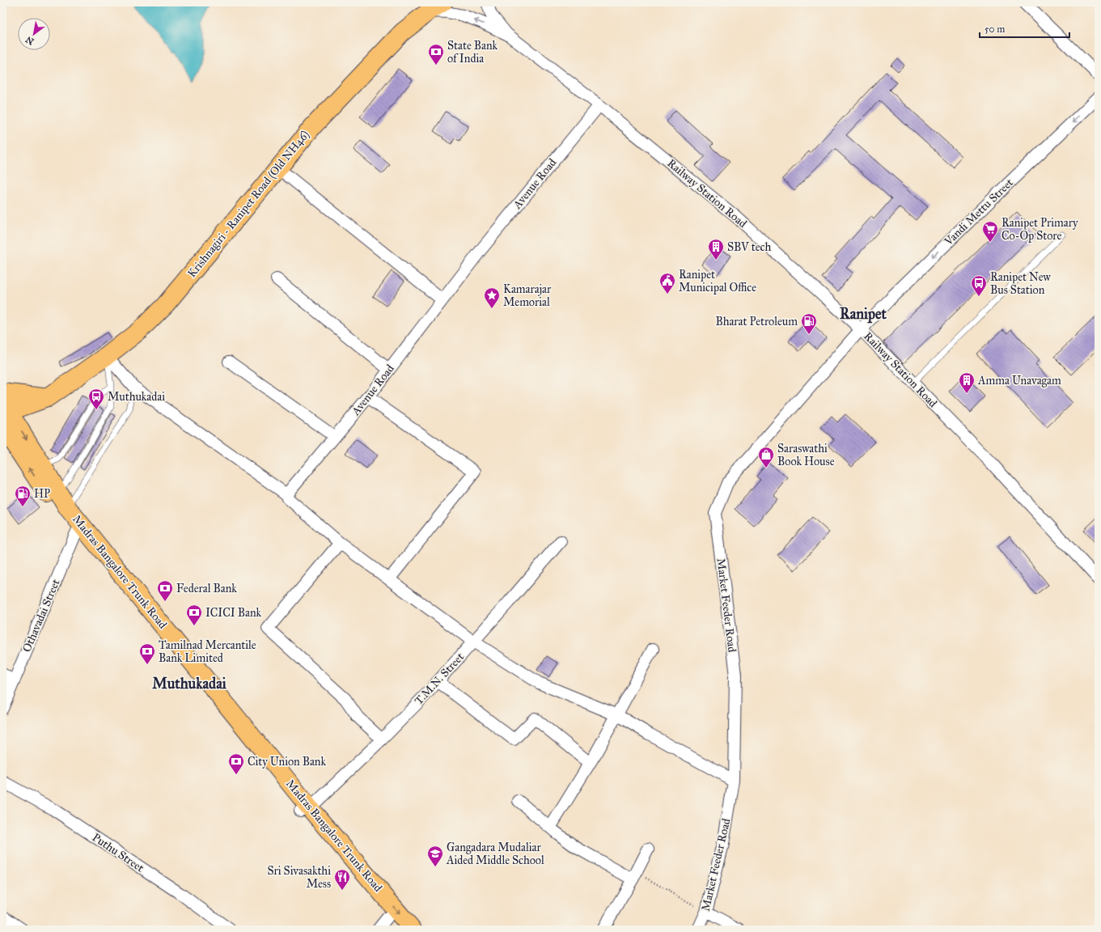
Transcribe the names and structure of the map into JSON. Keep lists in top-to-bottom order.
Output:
{
  "streets": {
    "main road": ["Krishnagiri - Ranipet Road (Old NH46)", "Madras Bangalore Trunk Road"],
    "street": [
      "Avenue Road",
      "Railway Station Road",
      "Vandi Mettu Street",
      "Market Feeder Road",
      "Othavadai Street",
      "T.M.N. Street",
      "Puthu Street"
    ]
  },
  "crossings": [
    ["Avenue Road", "Railway Station Road"],
    ["Railway Station Road", "Krishnagiri - Ranipet Road (Old NH46)"],
    ["Railway Station Road", "Vandi Mettu Street"],
    ["Railway Station Road", "Market Feeder Road"],
    ["Krishnagiri - Ranipet Road (Old NH46)", "Madras Bangalore Trunk Road"],
    ["Vandi Mettu Street", "Market Feeder Road"],
    ["Madras Bangalore Trunk Road", "Othavadai Street"],
    ["Madras Bangalore Trunk Road", "T.M.N. Street"]
  ],
  "one_way": ["Vandi Mettu Street"],
  "districts": ["Ranipet", "Muthukadai"],
  "places": {
    "bank": [
      "State Bank of India",
      "Federal Bank",
      "ICICI Bank",
      "Tamilnad Mercantile Bank Limited",
      "City Union Bank"
    ],
    "supermarket": ["Ranipet Primary Co-Op Store"],
    "building": ["SBV tech", "Amma Unavagam"],
    "public building": ["Ranipet Municipal Office"],
    "bus stop": ["Ranipet New Bus Station", "Muthukadai"],
    "place": ["Kamarajar Memorial"],
    "fuel station": ["Bharat Petroleum", "HP"],
    "shop": ["Saraswathi Book House"],
    "school or university": ["Gangadara Mudaliar Aided Middle School"],
    "restaurant": ["Sri Sivasakthi Mess"]
  },
  "scale_bar": "50 m",
  "north": "bottom left"
}
